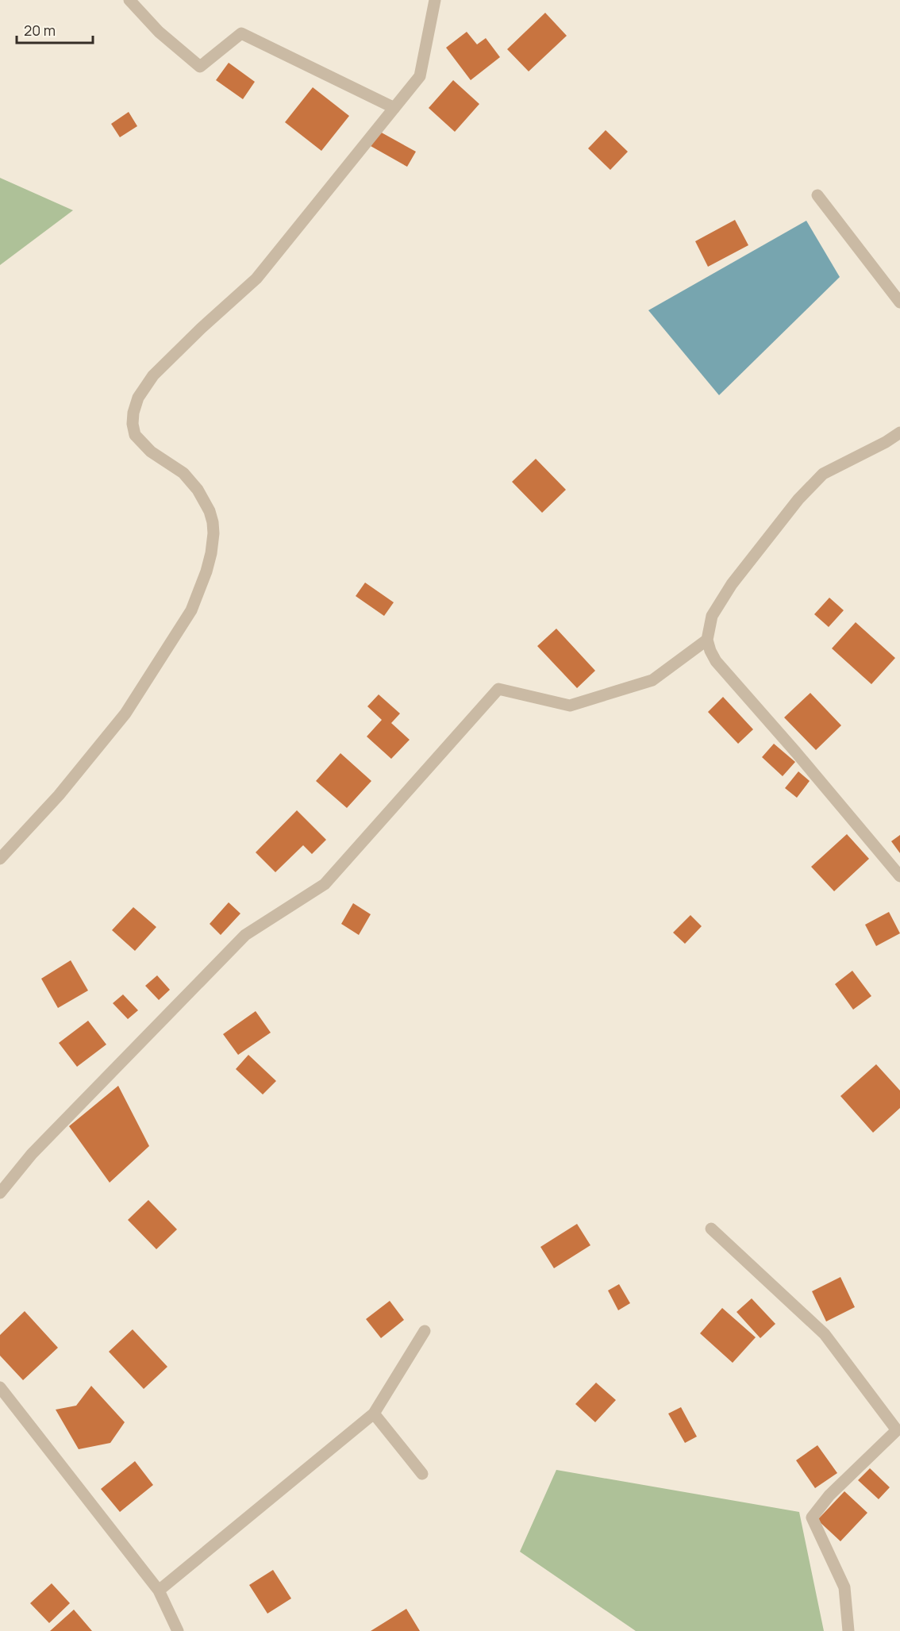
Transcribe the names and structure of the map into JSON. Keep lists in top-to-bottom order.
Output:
{
  "scale_bar": "20 m"
}
